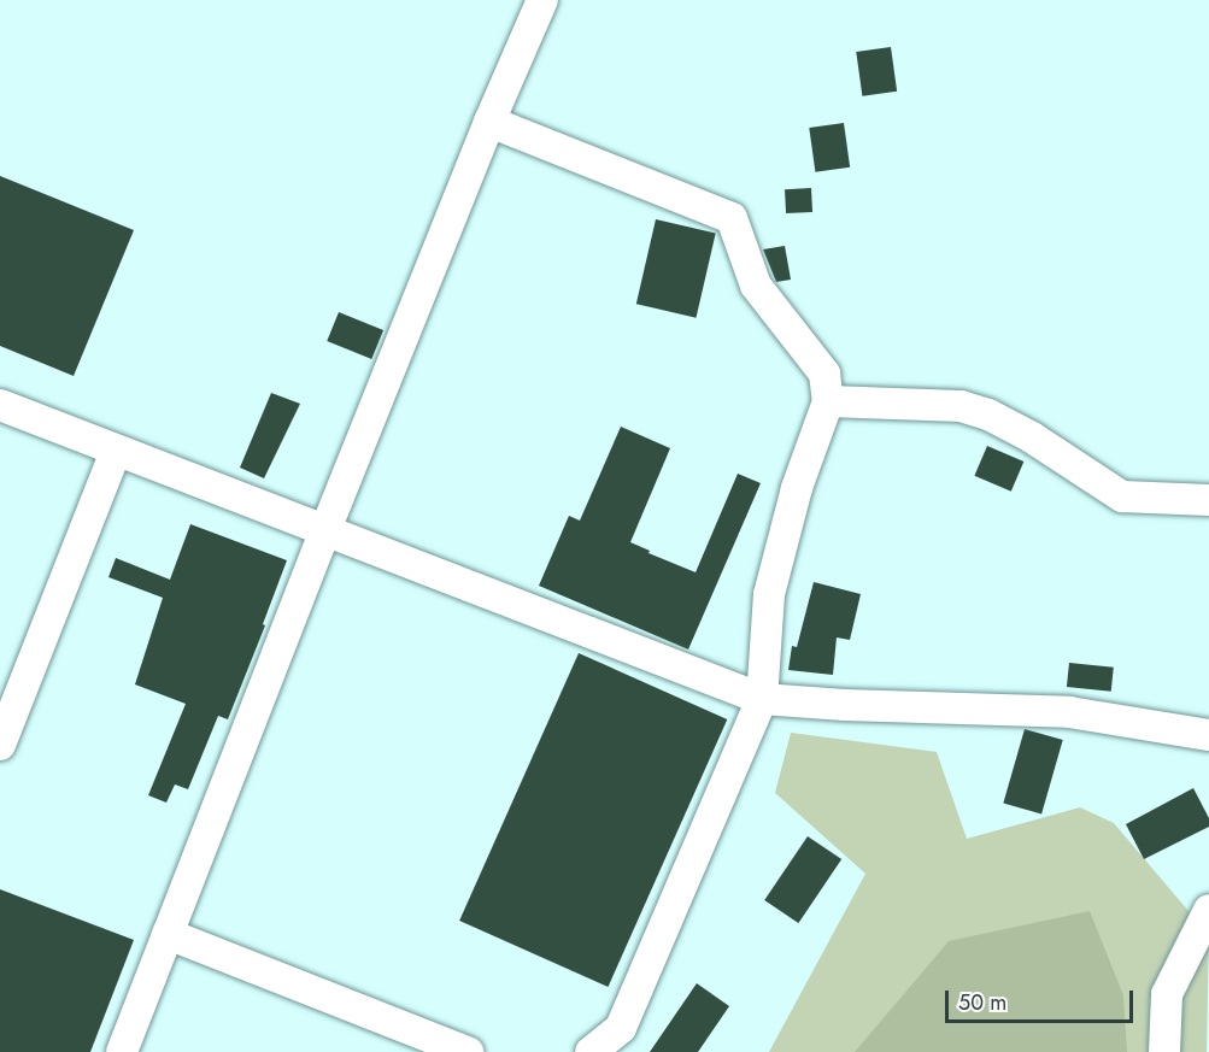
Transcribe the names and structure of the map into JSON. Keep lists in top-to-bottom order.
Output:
{
  "scale_bar": "50 m"
}
